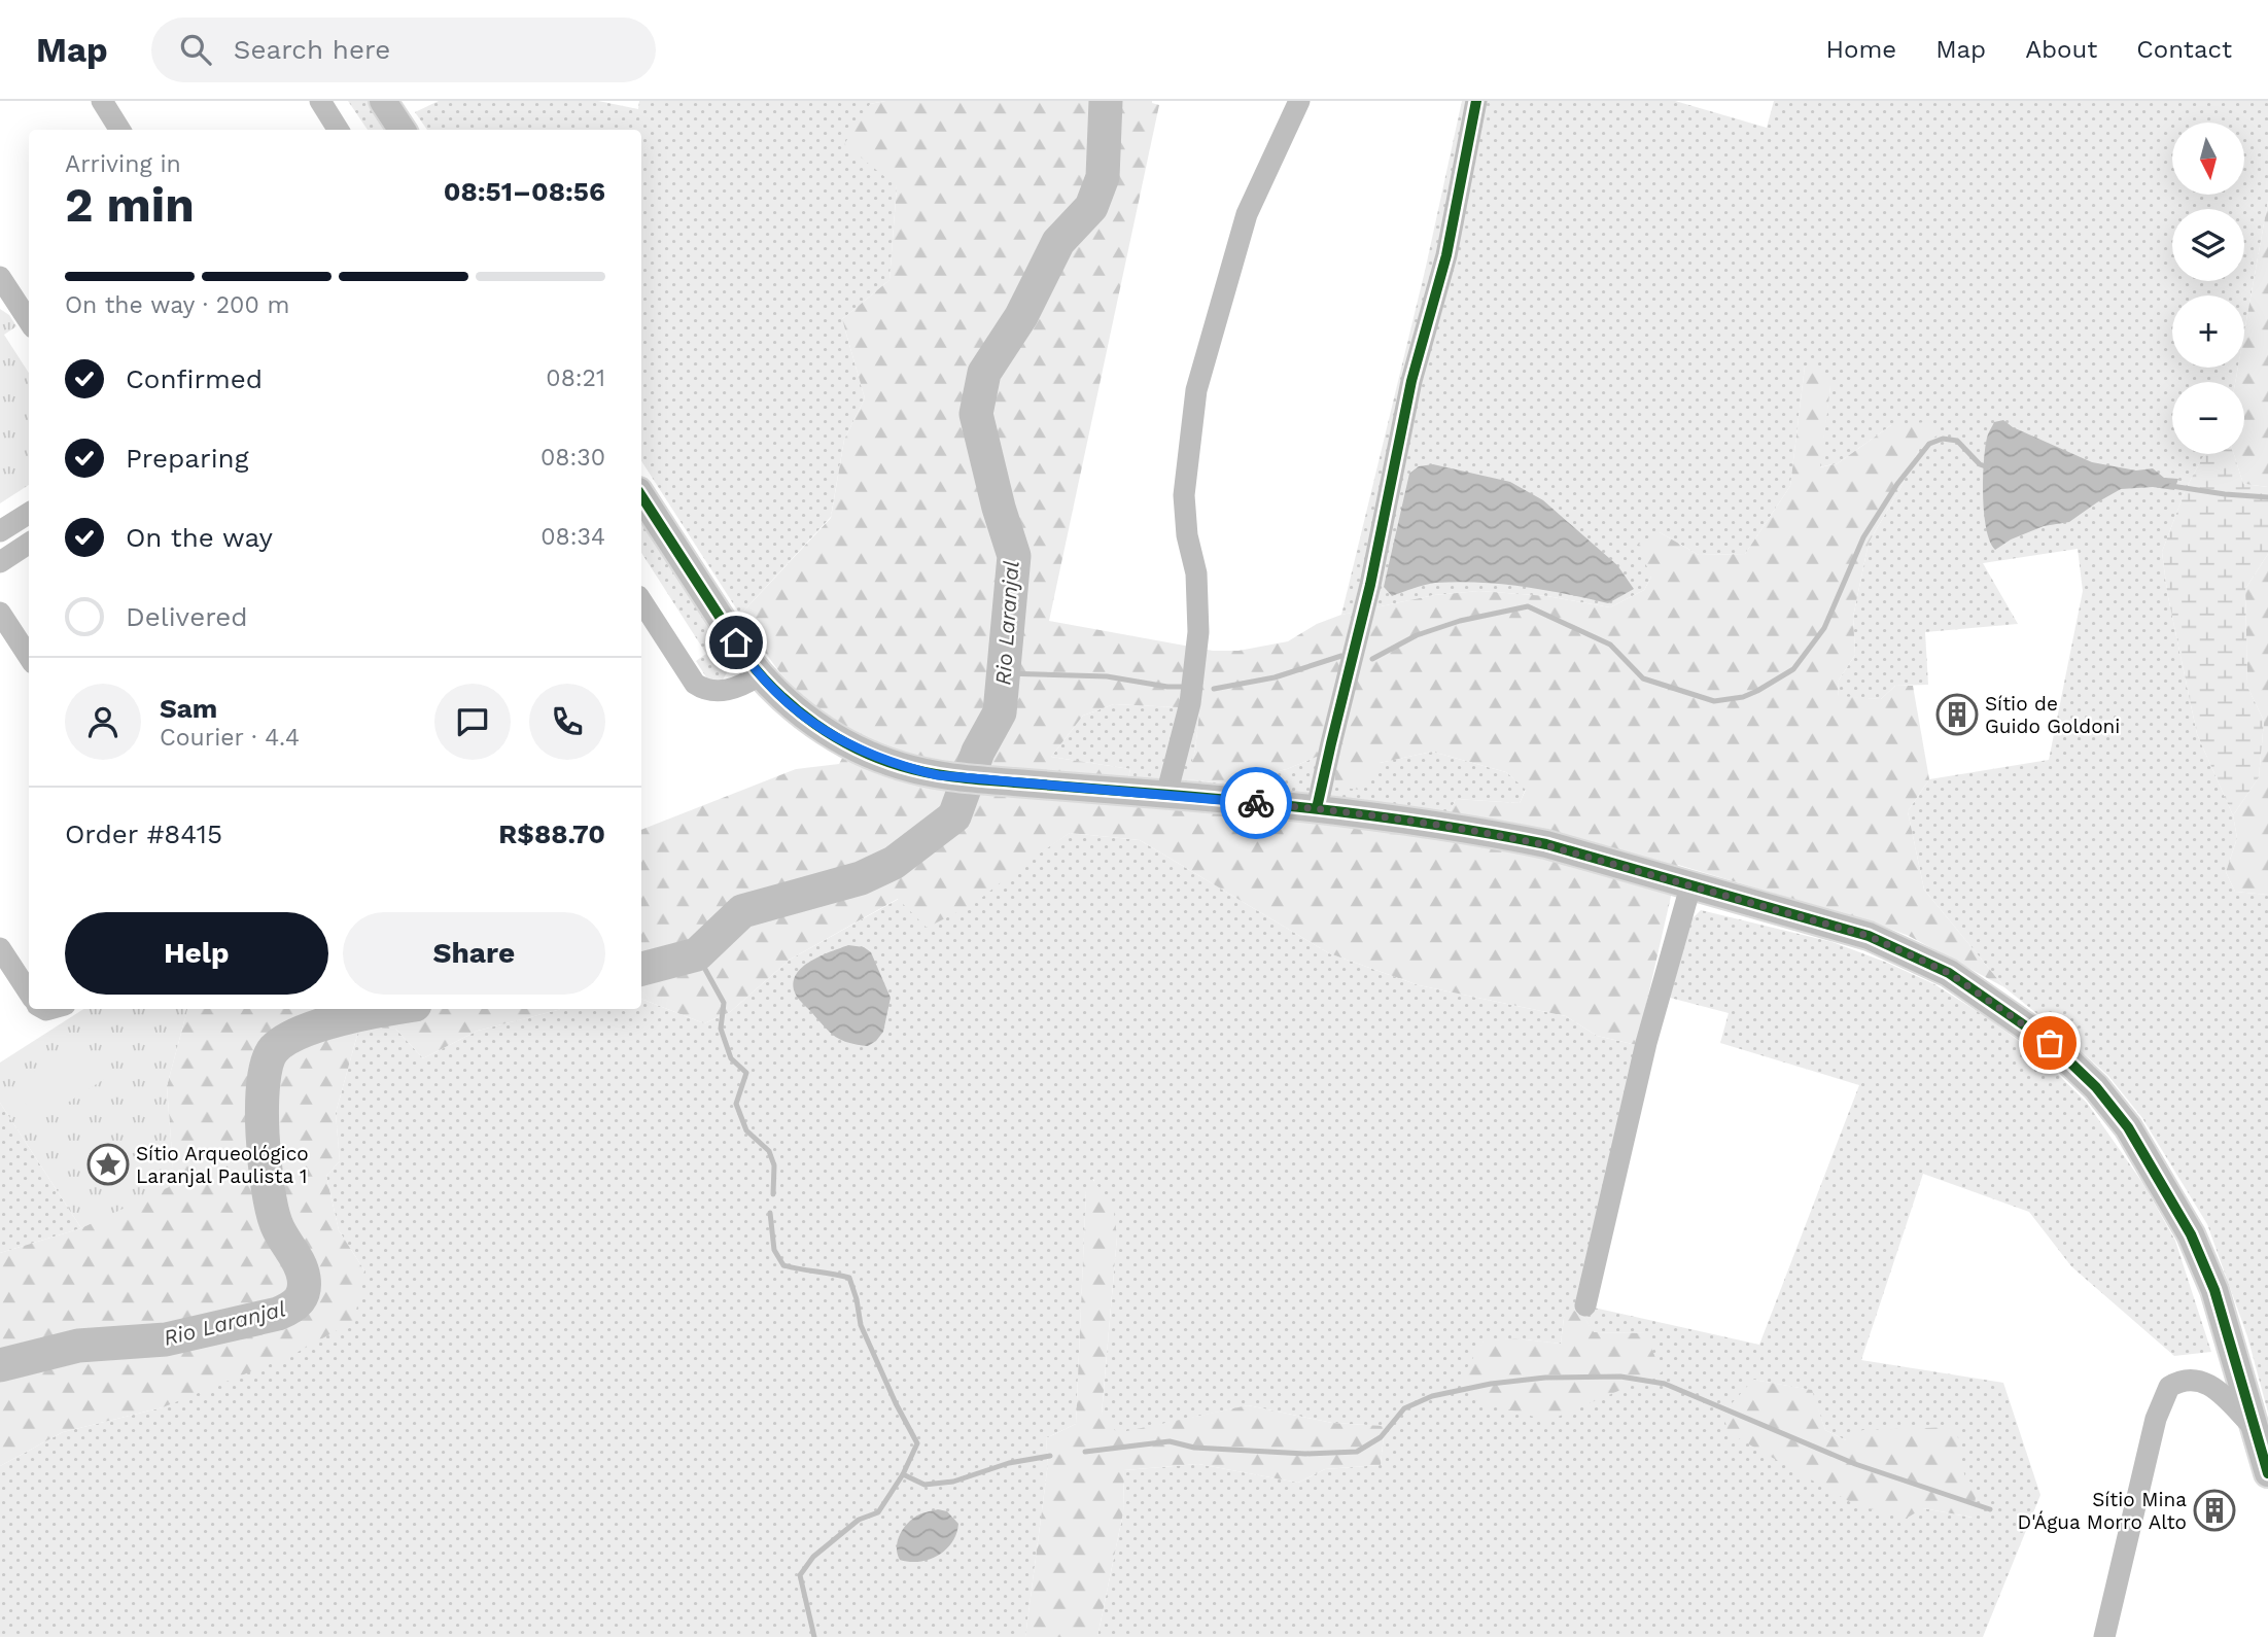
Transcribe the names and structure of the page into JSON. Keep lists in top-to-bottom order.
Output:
{
  "water": ["Rio Laranjal"],
  "places": {
    "building": ["Sítio de Guido Goldoni", "Sítio Mina D'Água Morro Alto"],
    "place": ["Sítio Arqueológico Laranjal Paulista 1"]
  },
  "north": "bottom",
  "page": {
    "header": "Map",
    "search": "Search here",
    "nav": [
      "Home",
      "Map",
      "About",
      "Contact"
    ],
    "map_buttons": ["+", "−"],
    "heading": ["2 min", "Arriving in", "08:51–08:56"],
    "panel": [
      "Sam",
      "Courier · 4.4",
      "Order #8415",
      "R$88.70"
    ],
    "bar": "On the way · 200 m",
    "list": [
      ["Confirmed", "08:21"],
      ["Preparing", "08:30"],
      ["On the way", "08:34"],
      "Delivered"
    ],
    "buttons": ["Help", "Share"]
  }
}
